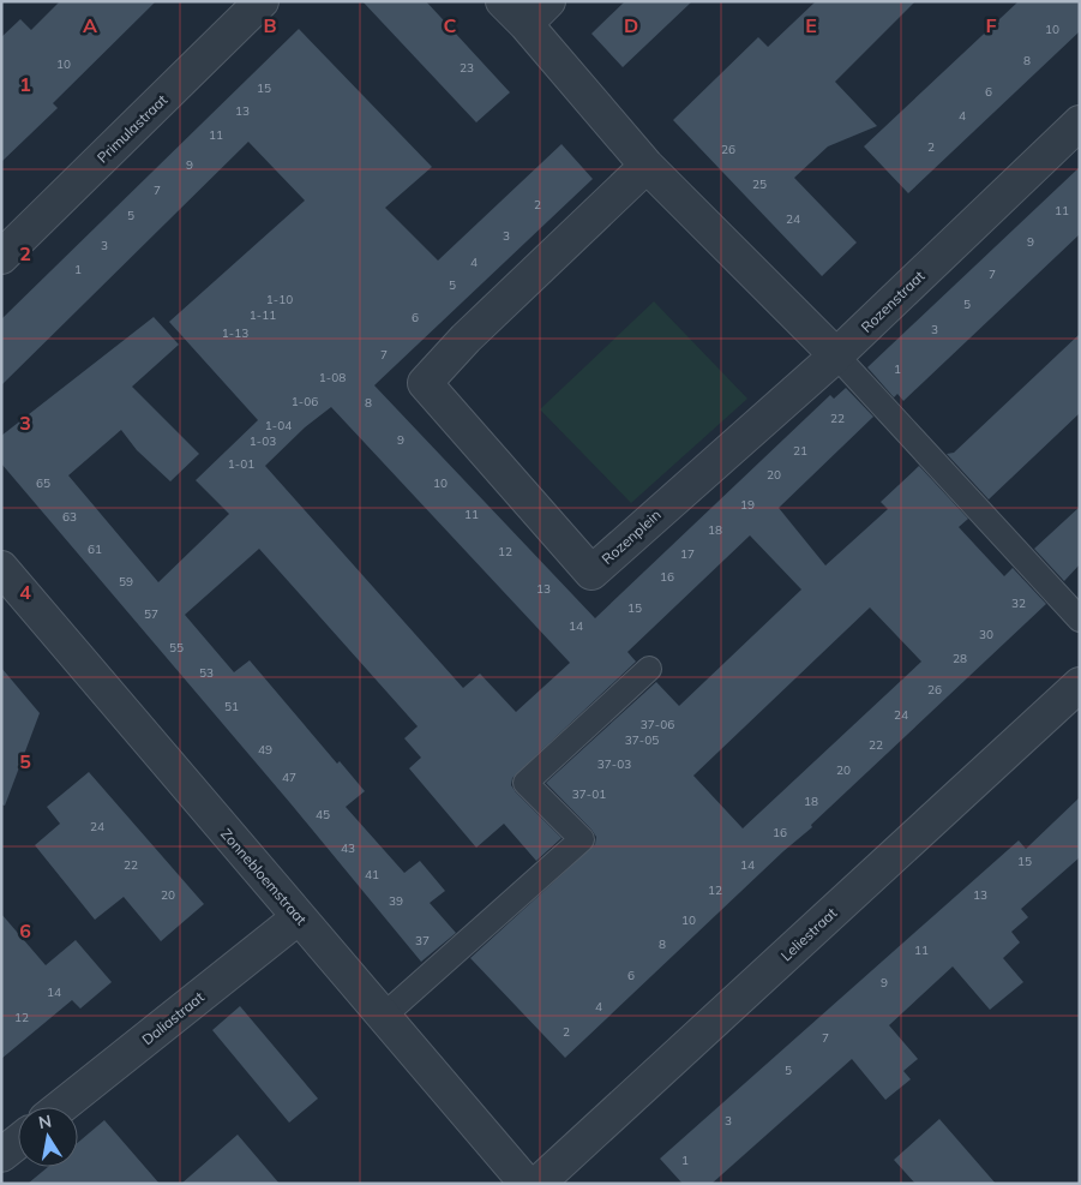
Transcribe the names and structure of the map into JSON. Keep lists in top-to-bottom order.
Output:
{
  "streets": {
    "street": [
      "Primulastraat",
      "Rozenstraat",
      "Rozenplein",
      "Zonnebloemstraat",
      "Leliestraat",
      "Daliastraat"
    ]
  },
  "crossings": [
    ["Rozenstraat", "Rozenplein"],
    ["Zonnebloemstraat", "Daliastraat"]
  ],
  "house_numbers": [
    "10",
    "8",
    "10",
    "23",
    "15",
    "6",
    "13",
    "4",
    "11",
    "2",
    "26",
    "9",
    "25",
    "7",
    "2",
    "11",
    "5",
    "24",
    "3",
    "9",
    "3",
    "4",
    "1",
    "7",
    "5",
    "1-10",
    "5",
    "1-11",
    "6",
    "3",
    "1-13",
    "7",
    "1",
    "1-08",
    "1-06",
    "8",
    "22",
    "1-04",
    "9",
    "1-03",
    "21",
    "1-01",
    "20",
    "65",
    "10",
    "19",
    "11",
    "63",
    "18",
    "61",
    "12",
    "17",
    "16",
    "59",
    "13",
    "32",
    "15",
    "57",
    "14",
    "30",
    "55",
    "28",
    "53",
    "26",
    "51",
    "24",
    "37-06",
    "37-05",
    "22",
    "49",
    "37-03",
    "20",
    "47",
    "37-01",
    "18",
    "45",
    "24",
    "16",
    "43",
    "15",
    "22",
    "14",
    "41",
    "12",
    "20",
    "13",
    "39",
    "10",
    "37",
    "8",
    "11",
    "6",
    "9",
    "14",
    "4",
    "12",
    "2",
    "7",
    "5",
    "3",
    "1"
  ],
  "north": "top",
  "grid": {
    "columns": [
      "A",
      "B",
      "C",
      "D",
      "E",
      "F"
    ],
    "rows": [
      "1",
      "2",
      "3",
      "4",
      "5",
      "6"
    ]
  }
}
